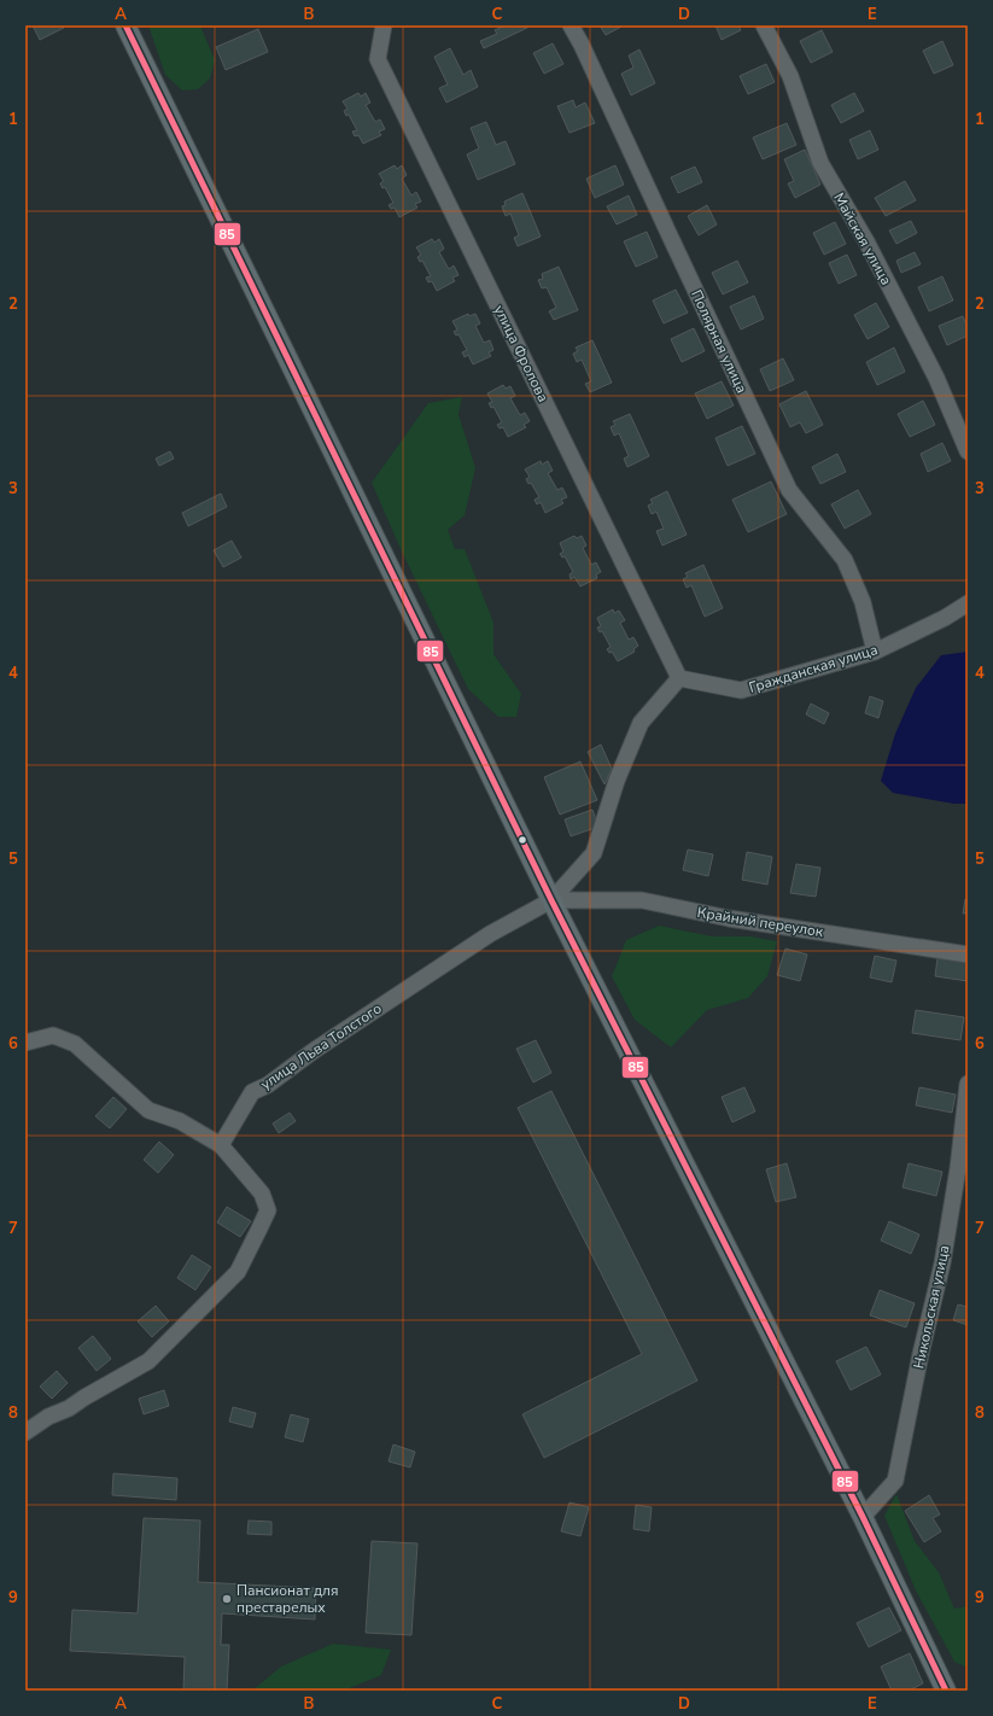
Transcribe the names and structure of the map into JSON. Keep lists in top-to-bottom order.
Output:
{
  "streets": {
    "street": [
      "Майская улица",
      "Полярная улица",
      "улица Фролова",
      "Гражданская улица",
      "Крайний переулок",
      "улица Льва Толстого",
      "Никольская улица"
    ]
  },
  "crossings": [
    ["Полярная улица", "Гражданская улица"],
    ["улица Фролова", "Гражданская улица"],
    ["Крайний переулок", "улица Льва Толстого"]
  ],
  "places": ["Пансионат для престарелых"],
  "lines": ["transit line 85"],
  "grid": {
    "columns": [
      "A",
      "B",
      "C",
      "D",
      "E"
    ],
    "rows": [
      "1",
      "2",
      "3",
      "4",
      "5",
      "6",
      "7",
      "8",
      "9"
    ]
  }
}
